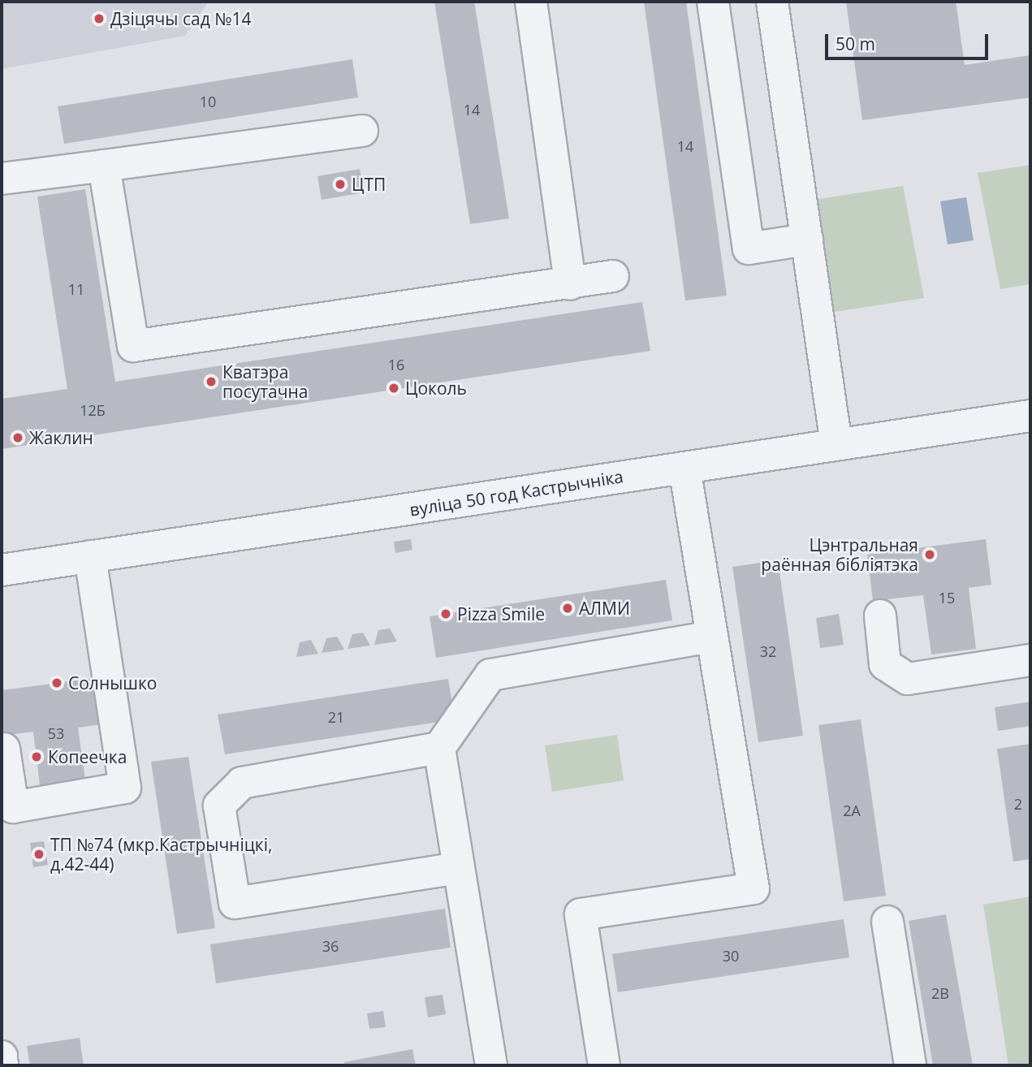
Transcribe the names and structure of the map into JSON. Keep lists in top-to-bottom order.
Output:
{
  "streets": {
    "street": ["вуліца 50 год Кастрычніка"]
  },
  "places": [
    "Дзіцячы сад №14",
    "ЦТП",
    "Кватэра посутачна",
    "Цоколь",
    "Жаклин",
    "Цэнтральная раённая бібліятэка",
    "АЛМИ",
    "Pizza Smile",
    "Солнышко",
    "Копеечка",
    "ТП №74 (мкр.Кастрычніцкі, д.42-44)"
  ],
  "house_numbers": [
    "10",
    "14",
    "14",
    "11",
    "16",
    "12Б",
    "15",
    "32",
    "21",
    "53",
    "2",
    "2А",
    "36",
    "30",
    "2В"
  ],
  "scale_bar": "50 m"
}
